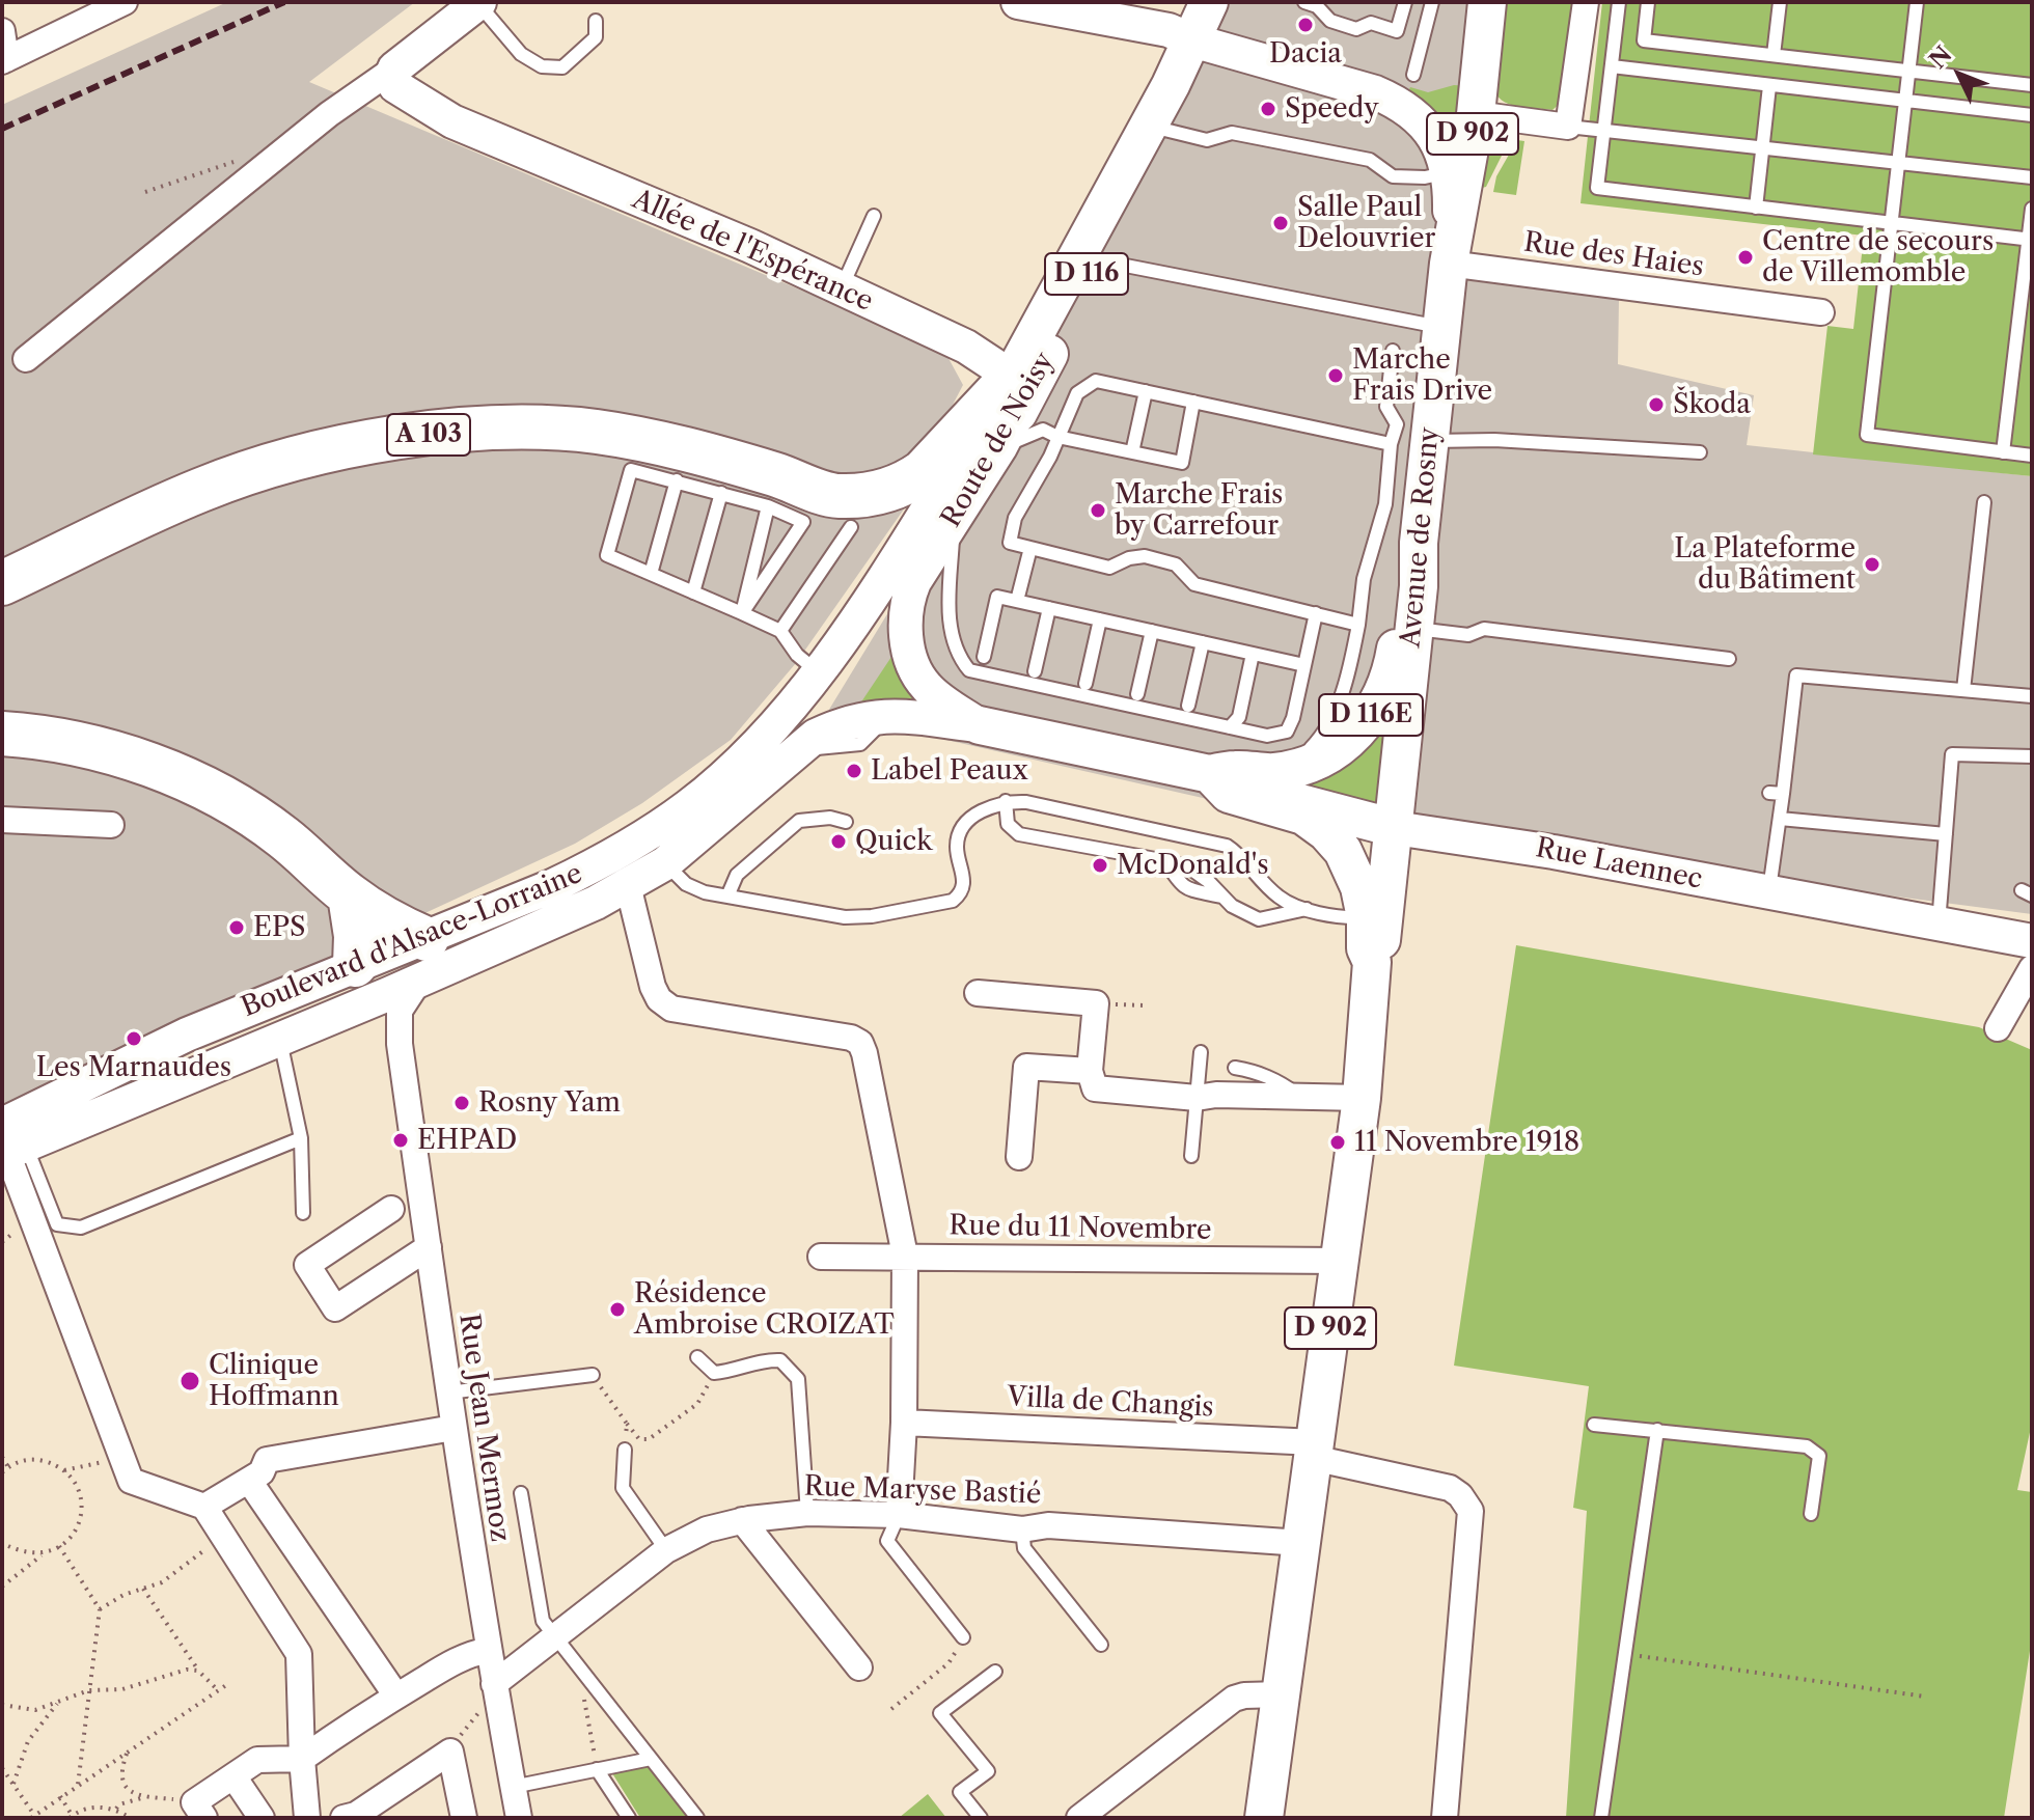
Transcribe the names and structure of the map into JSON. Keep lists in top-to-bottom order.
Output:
{
  "streets": {
    "highway": ["A 103"],
    "main road": [
      "D 902",
      "Allée de l'Espérance",
      "D 116",
      "Route de Noisy",
      "Avenue de Rosny",
      "D 116E",
      "Rue Laennec",
      "Boulevard d'Alsace-Lorraine"
    ],
    "street": [
      "Rue des Haies",
      "Rue du 11 Novembre",
      "Villa de Changis",
      "Rue Jean Mermoz",
      "Rue Maryse Bastié"
    ]
  },
  "crossings": [
    ["D 902", "Avenue de Rosny"],
    ["D 902", "Rue Laennec"],
    ["D 902", "Rue du 11 Novembre"],
    ["D 902", "Villa de Changis"],
    ["D 902", "Rue Maryse Bastié"],
    ["Allée de l'Espérance", "Route de Noisy"],
    ["Allée de l'Espérance", "Boulevard d'Alsace-Lorraine"],
    ["Rue des Haies", "Avenue de Rosny"],
    ["Route de Noisy", "Rue Laennec"],
    ["Route de Noisy", "Boulevard d'Alsace-Lorraine"],
    ["Avenue de Rosny", "Rue Laennec"],
    ["Rue Laennec", "Boulevard d'Alsace-Lorraine"],
    ["Boulevard d'Alsace-Lorraine", "Rue Jean Mermoz"],
    ["Rue Jean Mermoz", "Rue Maryse Bastié"]
  ],
  "places": [
    "Dacia",
    "Speedy",
    "Salle Paul Delouvrier",
    "Centre de secours de Villemomble",
    "Marche Frais Drive",
    "Škoda",
    "Marche Frais by Carrefour",
    "La Plateforme du Bâtiment",
    "Label Peaux",
    "Quick",
    "McDonald's",
    "EPS",
    "Les Marnaudes",
    "Rosny Yam",
    "EHPAD",
    "11 Novembre 1918",
    "Résidence Ambroise CROIZAT",
    "Clinique Hoffmann"
  ],
  "north": "top left"
}
